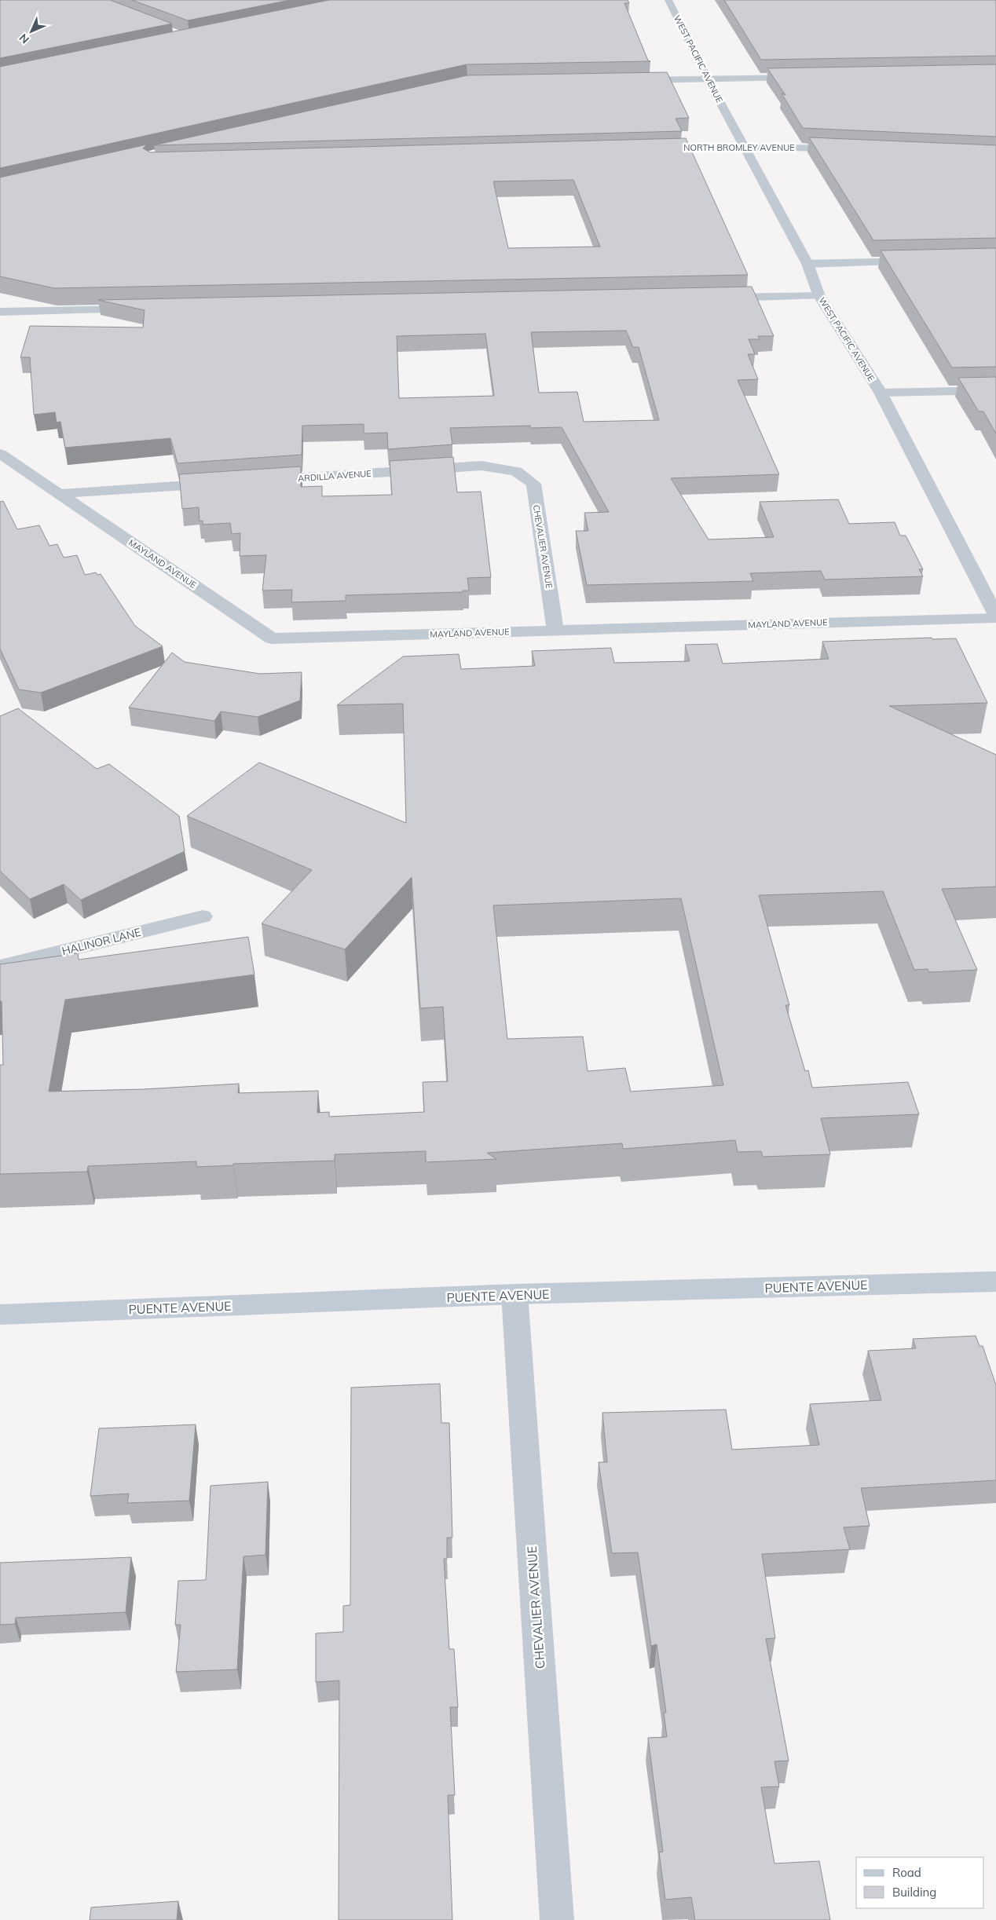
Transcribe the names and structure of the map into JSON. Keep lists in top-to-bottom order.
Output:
{
  "streets": {
    "main road": ["PUENTE AVENUE"],
    "street": [
      "WEST PACIFIC AVENUE",
      "NORTH BROMLEY AVENUE",
      "ARDILLA AVENUE",
      "CHEVALIER AVENUE",
      "MAYLAND AVENUE",
      "HALINOR LANE"
    ]
  },
  "crossings": [
    ["WEST PACIFIC AVENUE", "NORTH BROMLEY AVENUE"],
    ["WEST PACIFIC AVENUE", "MAYLAND AVENUE"],
    ["ARDILLA AVENUE", "CHEVALIER AVENUE"],
    ["CHEVALIER AVENUE", "MAYLAND AVENUE"],
    ["CHEVALIER AVENUE", "PUENTE AVENUE"]
  ],
  "legend": ["Road", "Building"],
  "north": "bottom left"
}
